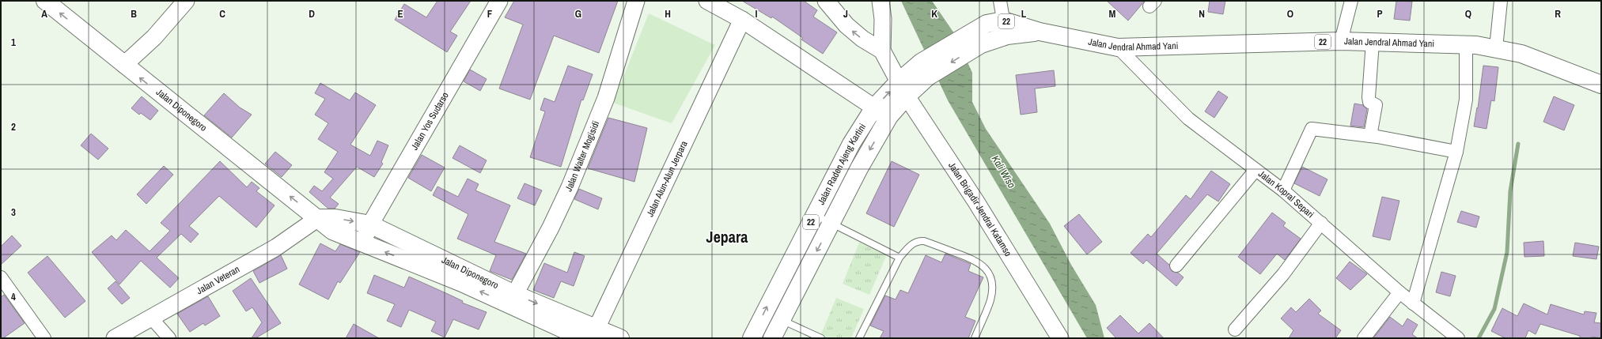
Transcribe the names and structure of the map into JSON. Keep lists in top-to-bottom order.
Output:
{
  "streets": {
    "main road": [
      "22",
      "Jalan Jendral Ahmad Yani",
      "Jalan Diponegoro",
      "Jalan Raden Ajeng Kartini"
    ],
    "street": [
      "Jalan Yos Sudarso",
      "Jalan Walter Mogisidi",
      "Jalan Alun-Alun Jerpara",
      "Jalan Kopral Separi",
      "Jalan Brigadir Jendral Katamso",
      "Jalan Veteran"
    ]
  },
  "crossings": [
    ["Jalan Jendral Ahmad Yani", "Jalan Raden Ajeng Kartini"],
    ["Jalan Jendral Ahmad Yani", "Jalan Kopral Separi"],
    ["Jalan Jendral Ahmad Yani", "Jalan Brigadir Jendral Katamso"],
    ["Jalan Diponegoro", "Jalan Yos Sudarso"],
    ["Jalan Diponegoro", "Jalan Walter Mogisidi"],
    ["Jalan Diponegoro", "Jalan Alun-Alun Jerpara"],
    ["Jalan Diponegoro", "Jalan Veteran"],
    ["Jalan Raden Ajeng Kartini", "Jalan Brigadir Jendral Katamso"]
  ],
  "districts": ["Jepara"],
  "water": ["Kali Wiso"],
  "grid": {
    "columns": [
      "A",
      "B",
      "C",
      "D",
      "E",
      "F",
      "G",
      "H",
      "I",
      "J",
      "K",
      "L",
      "M",
      "N",
      "O",
      "P",
      "Q",
      "R"
    ],
    "rows": [
      "1",
      "2",
      "3",
      "4"
    ]
  }
}
